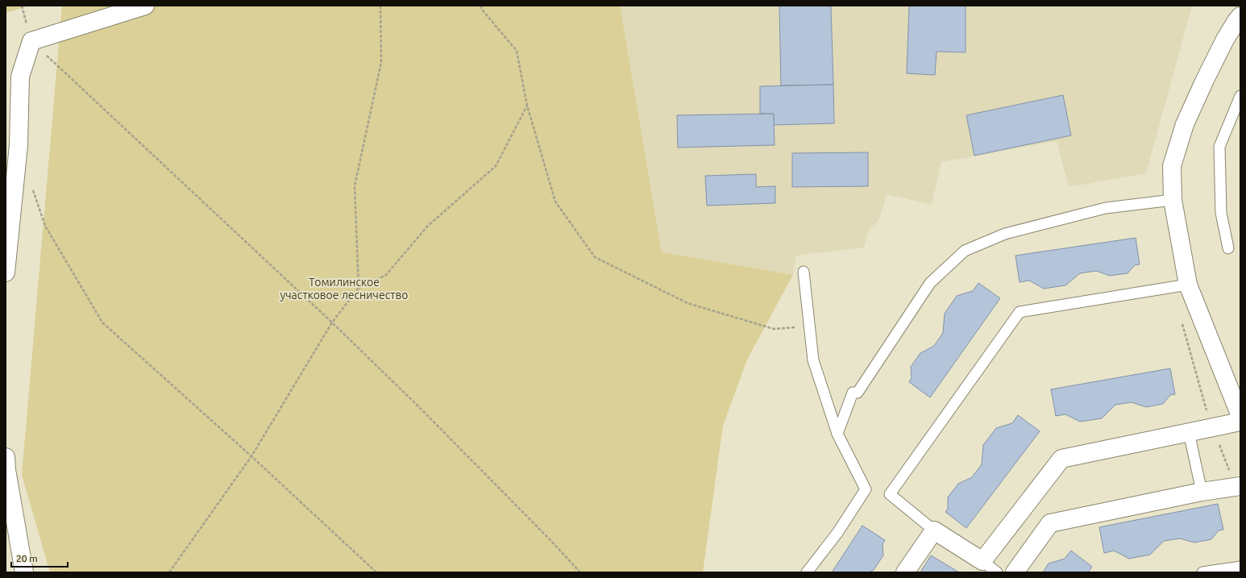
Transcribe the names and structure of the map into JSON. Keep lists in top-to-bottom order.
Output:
{
  "parks": ["Томилинское участковое лесничество"],
  "scale_bar": "20 m"
}
